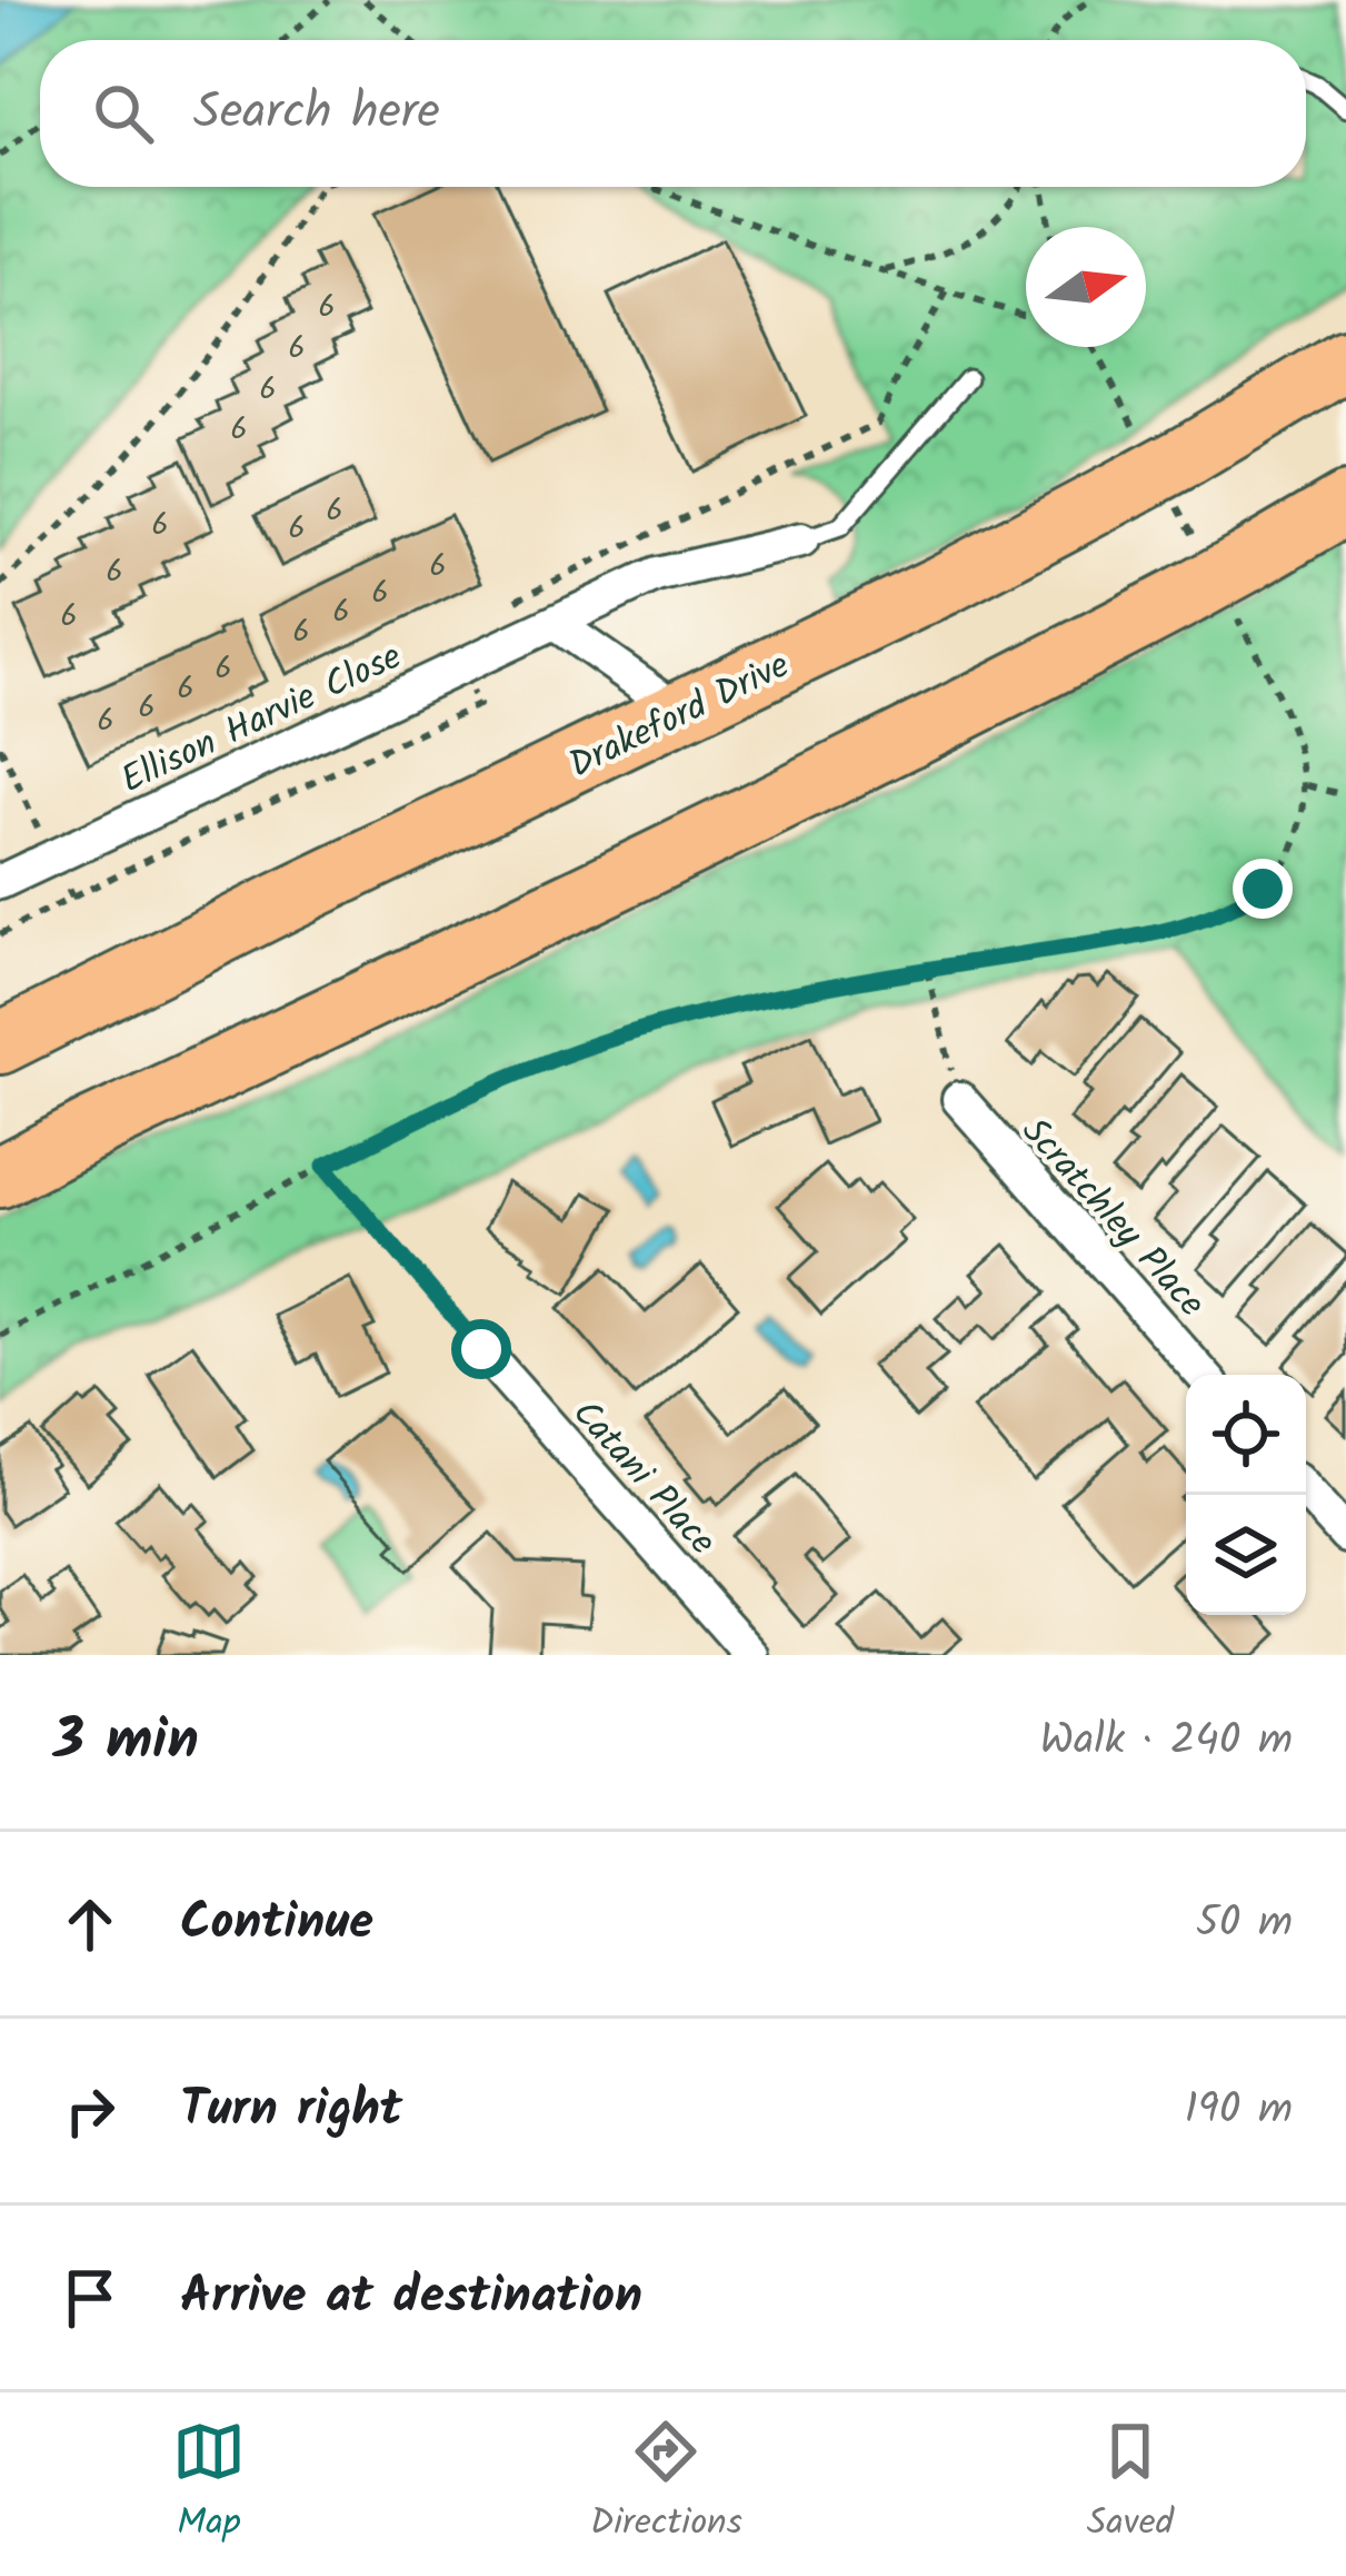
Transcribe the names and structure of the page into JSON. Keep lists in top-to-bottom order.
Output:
{
  "streets": {
    "highway": ["Drakeford Drive"],
    "street": ["Ellison Harvie Close", "Scratchley Place", "Catani Place"]
  },
  "house_numbers": [
    "6",
    "6",
    "6",
    "6",
    "6",
    "6",
    "6",
    "6",
    "6",
    "6",
    "6",
    "6",
    "6",
    "6",
    "6",
    "6",
    "6"
  ],
  "north": "right",
  "page": {
    "search": "Search here",
    "heading": ["3 min", "Walk · 240 m"],
    "list": [
      ["Continue", "50 m"],
      ["Turn right", "190 m"],
      "Arrive at destination"
    ],
    "nav": ["Map", "Directions", "Saved"]
  }
}
